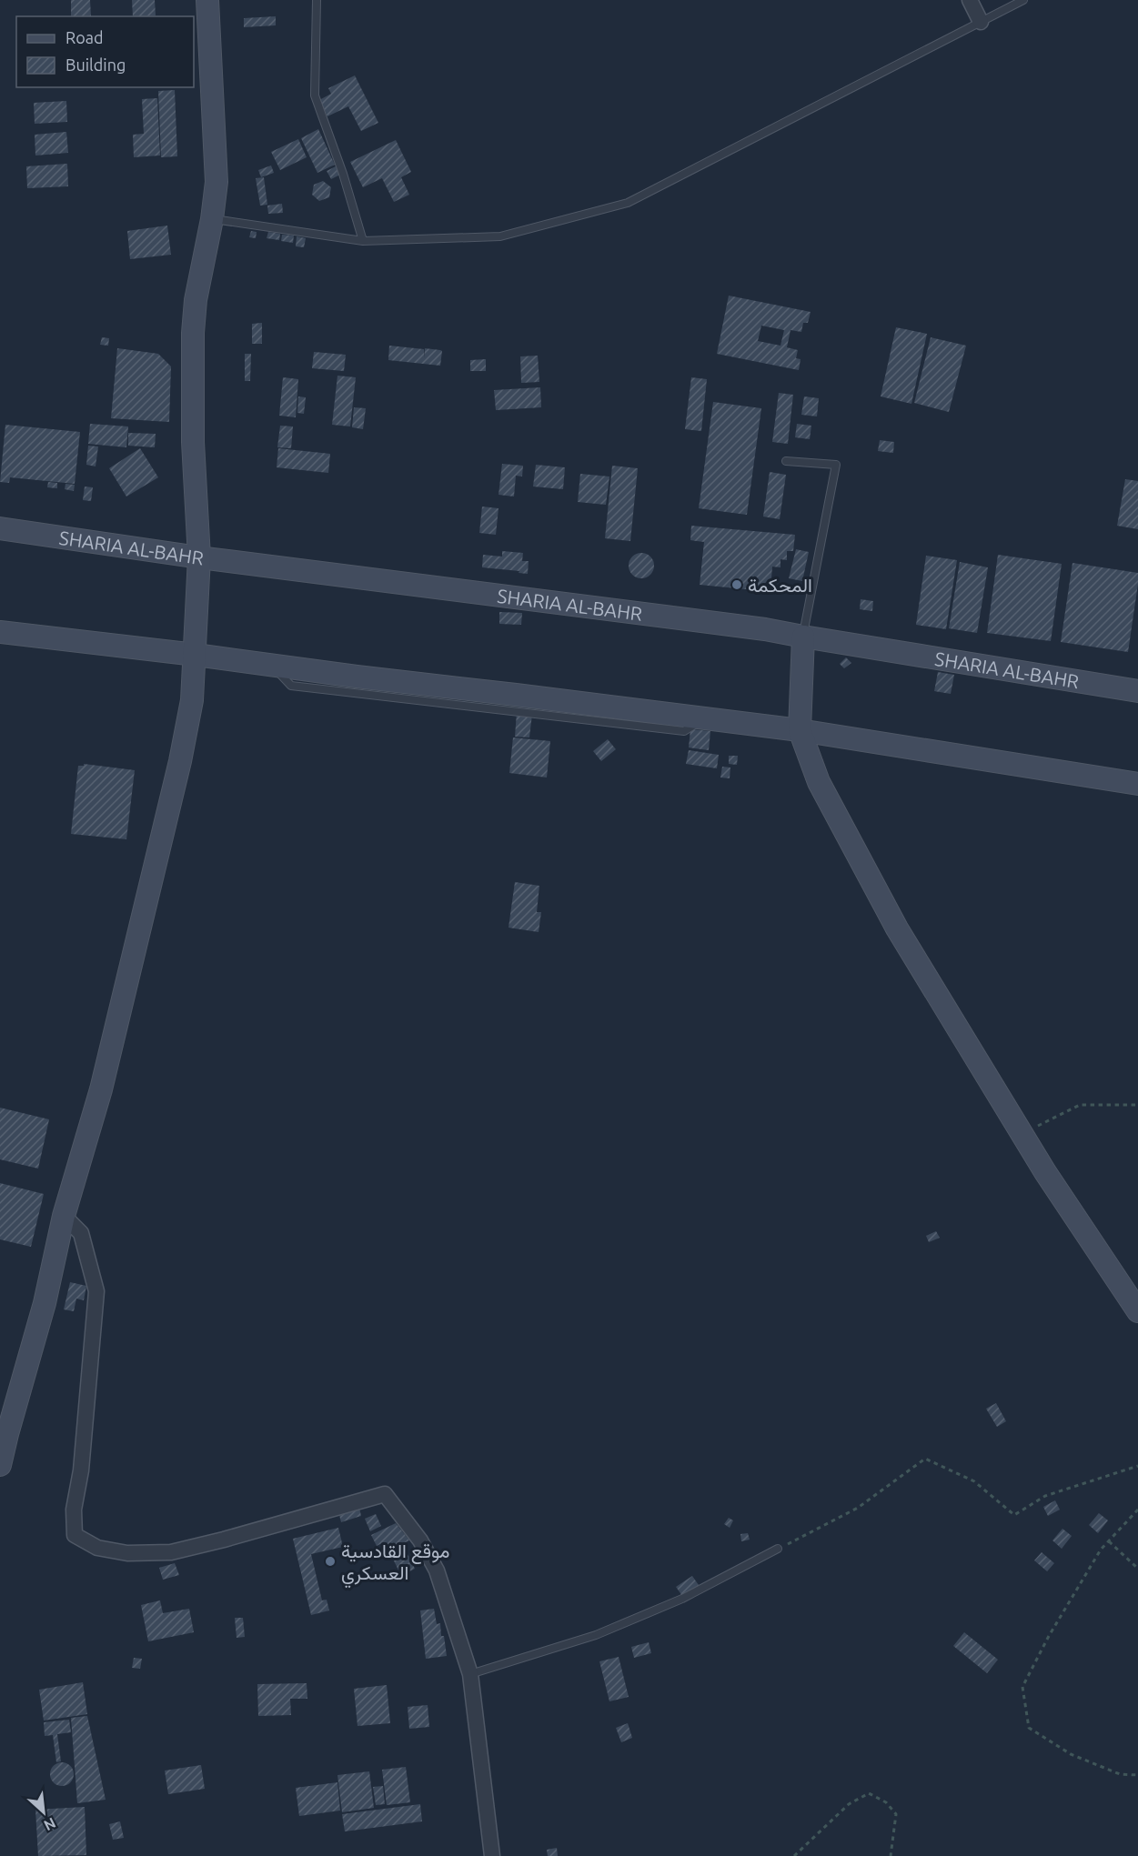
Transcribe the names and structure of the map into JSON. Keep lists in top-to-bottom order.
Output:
{
  "streets": {
    "main road": ["SHARIA AL-BAHR"]
  },
  "places": ["المحكمة", "موقع القادسية العسكري"],
  "legend": ["Road", "Building"],
  "north": "bottom right"
}
